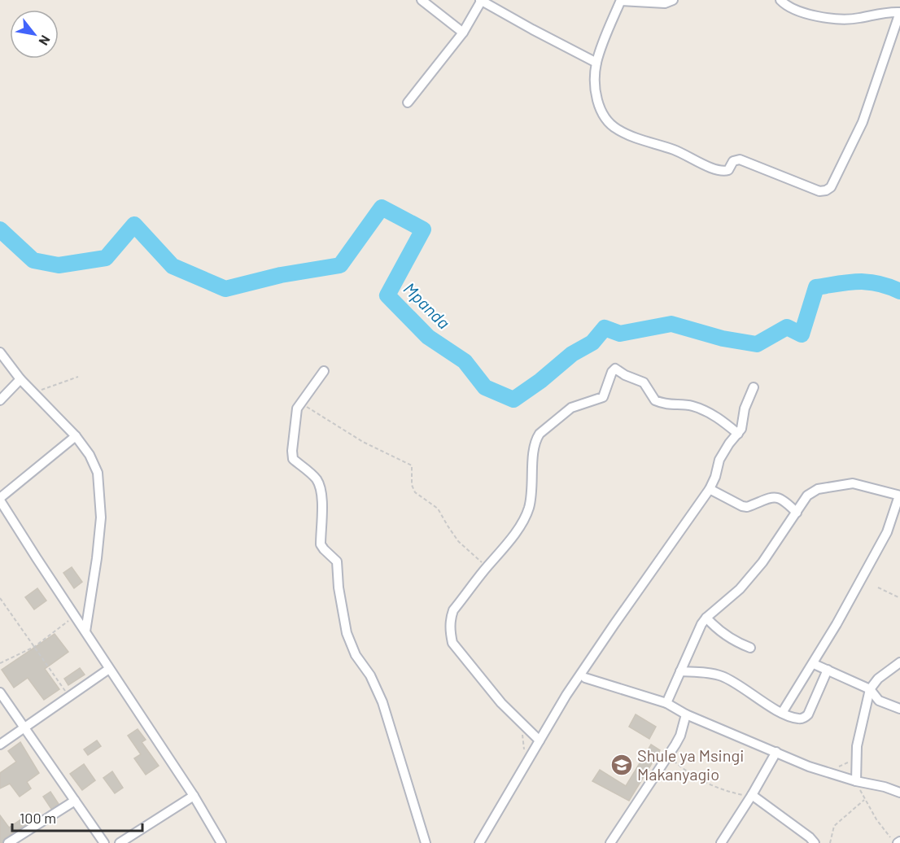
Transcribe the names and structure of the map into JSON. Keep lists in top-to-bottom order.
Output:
{
  "water": ["Mpanda"],
  "places": {
    "school or university": ["Shule ya Msingi Makanyagio"]
  },
  "scale_bar": "100 m",
  "north": "bottom right"
}
